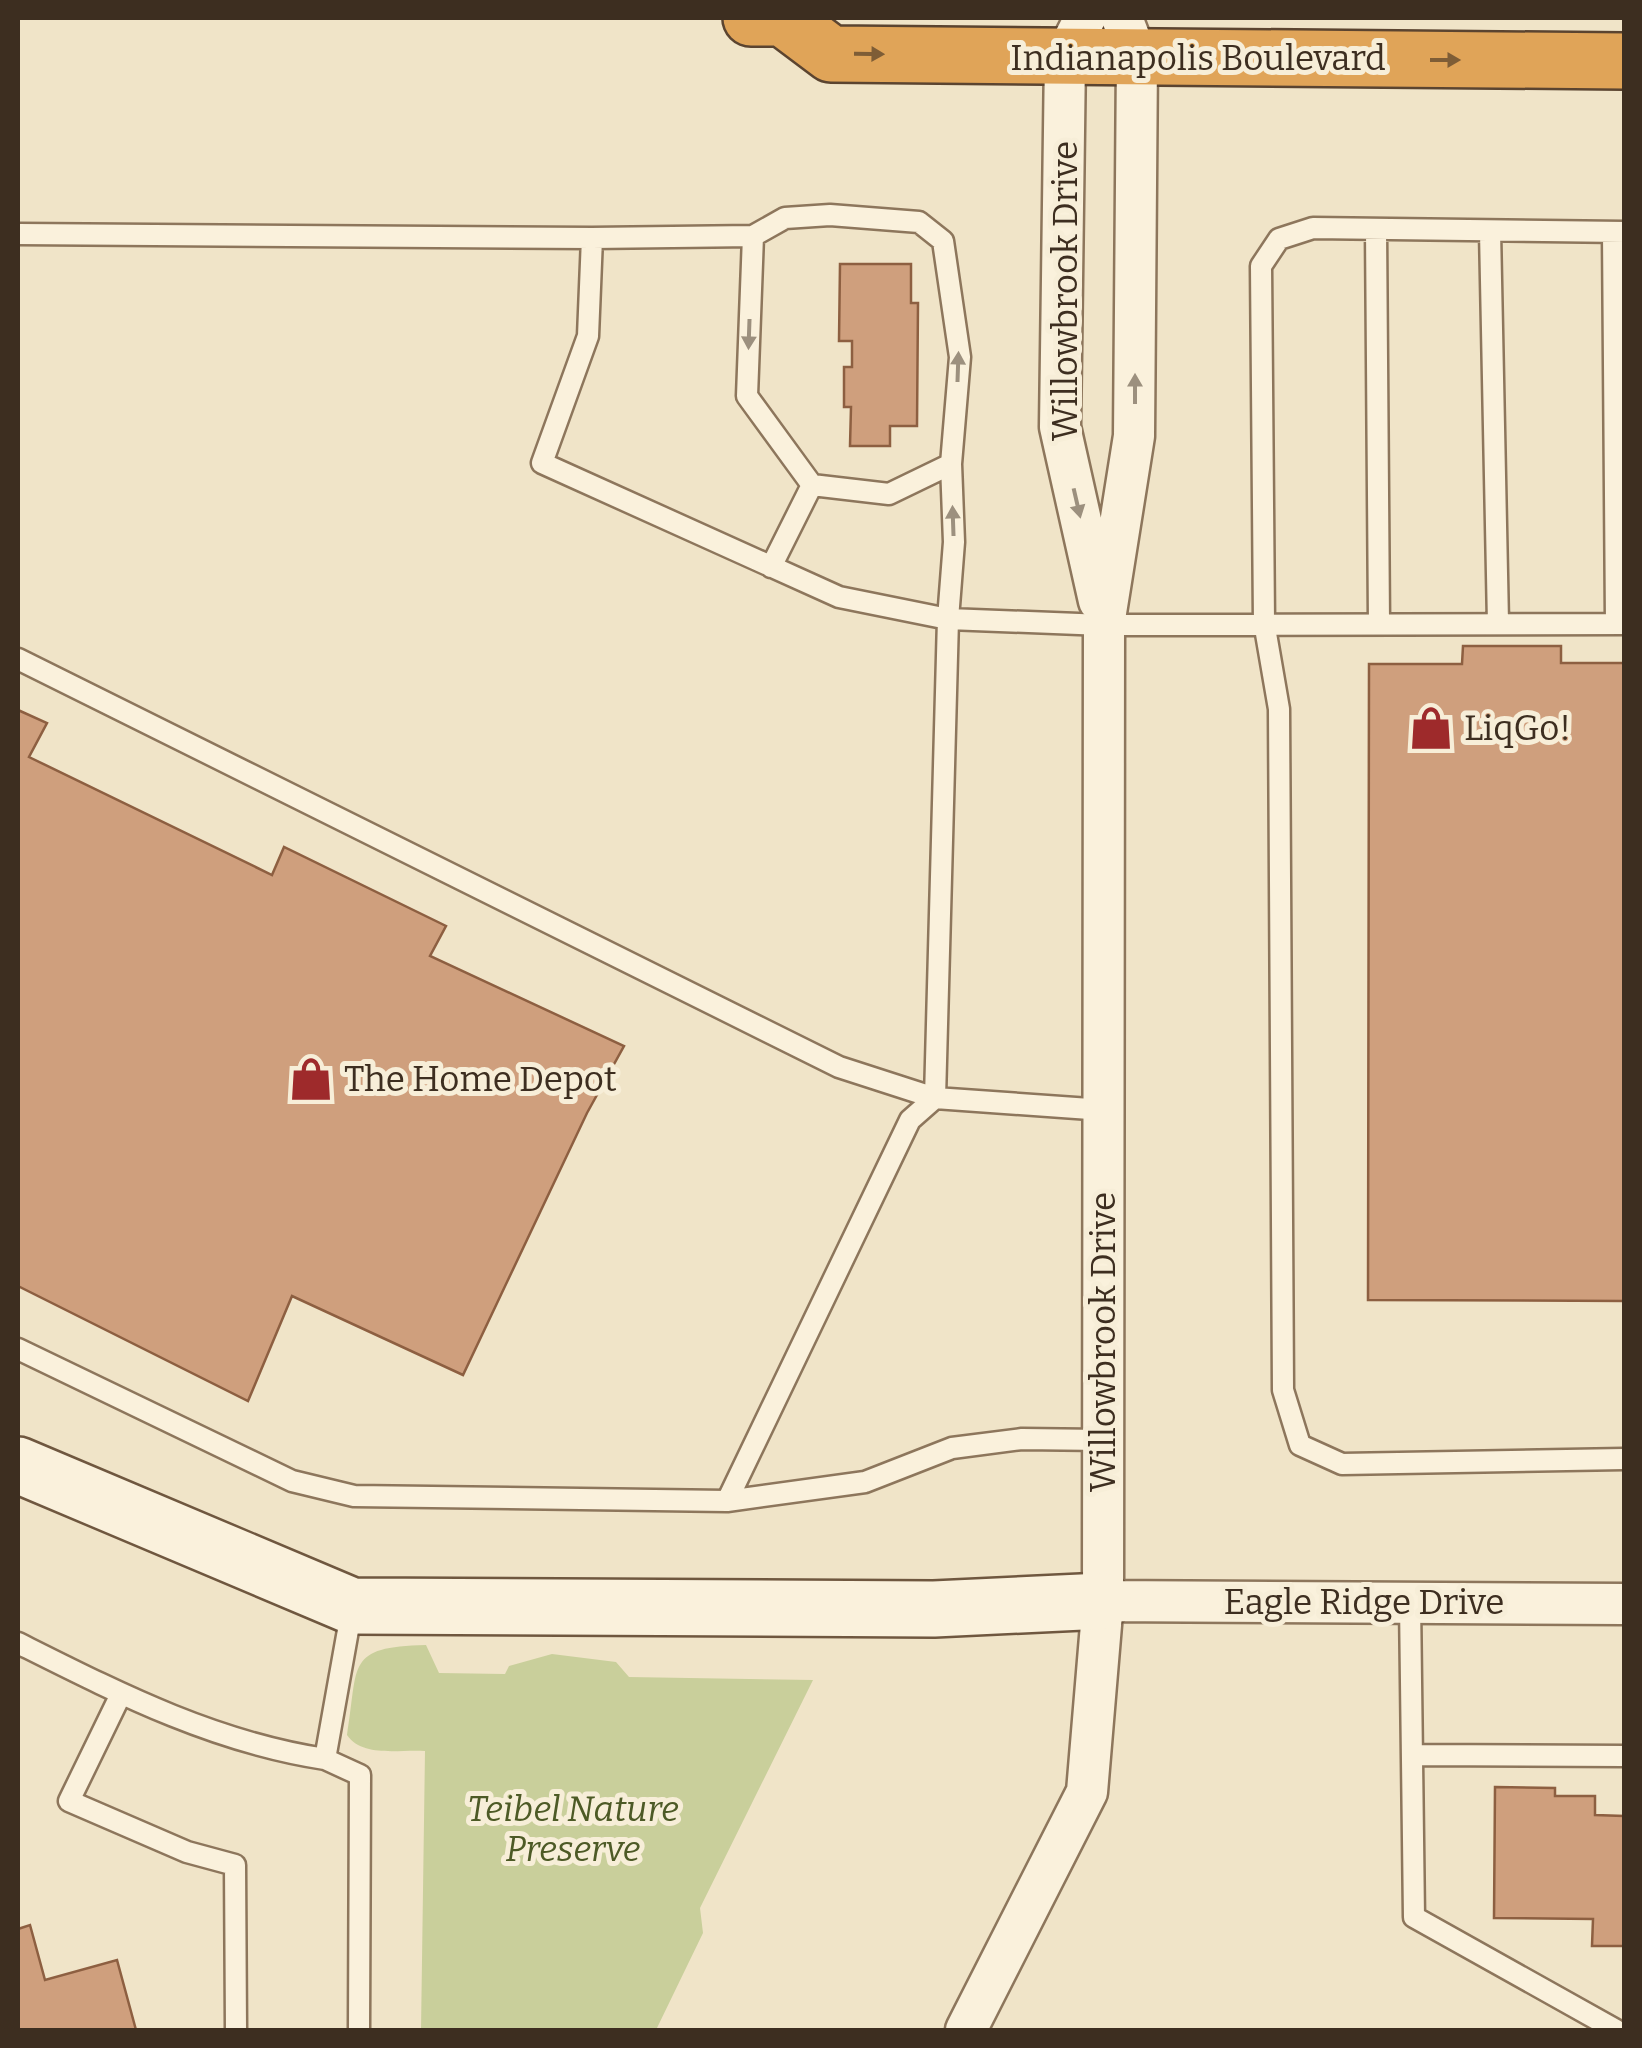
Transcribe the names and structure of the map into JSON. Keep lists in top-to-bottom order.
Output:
{
  "streets": {
    "highway": ["Indianapolis Boulevard"],
    "street": ["Willowbrook Drive", "Eagle Ridge Drive"]
  },
  "crossings": [
    ["Indianapolis Boulevard", "Willowbrook Drive"],
    ["Willowbrook Drive", "Eagle Ridge Drive"]
  ],
  "one_way": ["Indianapolis Boulevard"],
  "parks": ["Teibel Nature Preserve"],
  "places": {
    "shop": ["LiqGo!", "The Home Depot"]
  }
}
